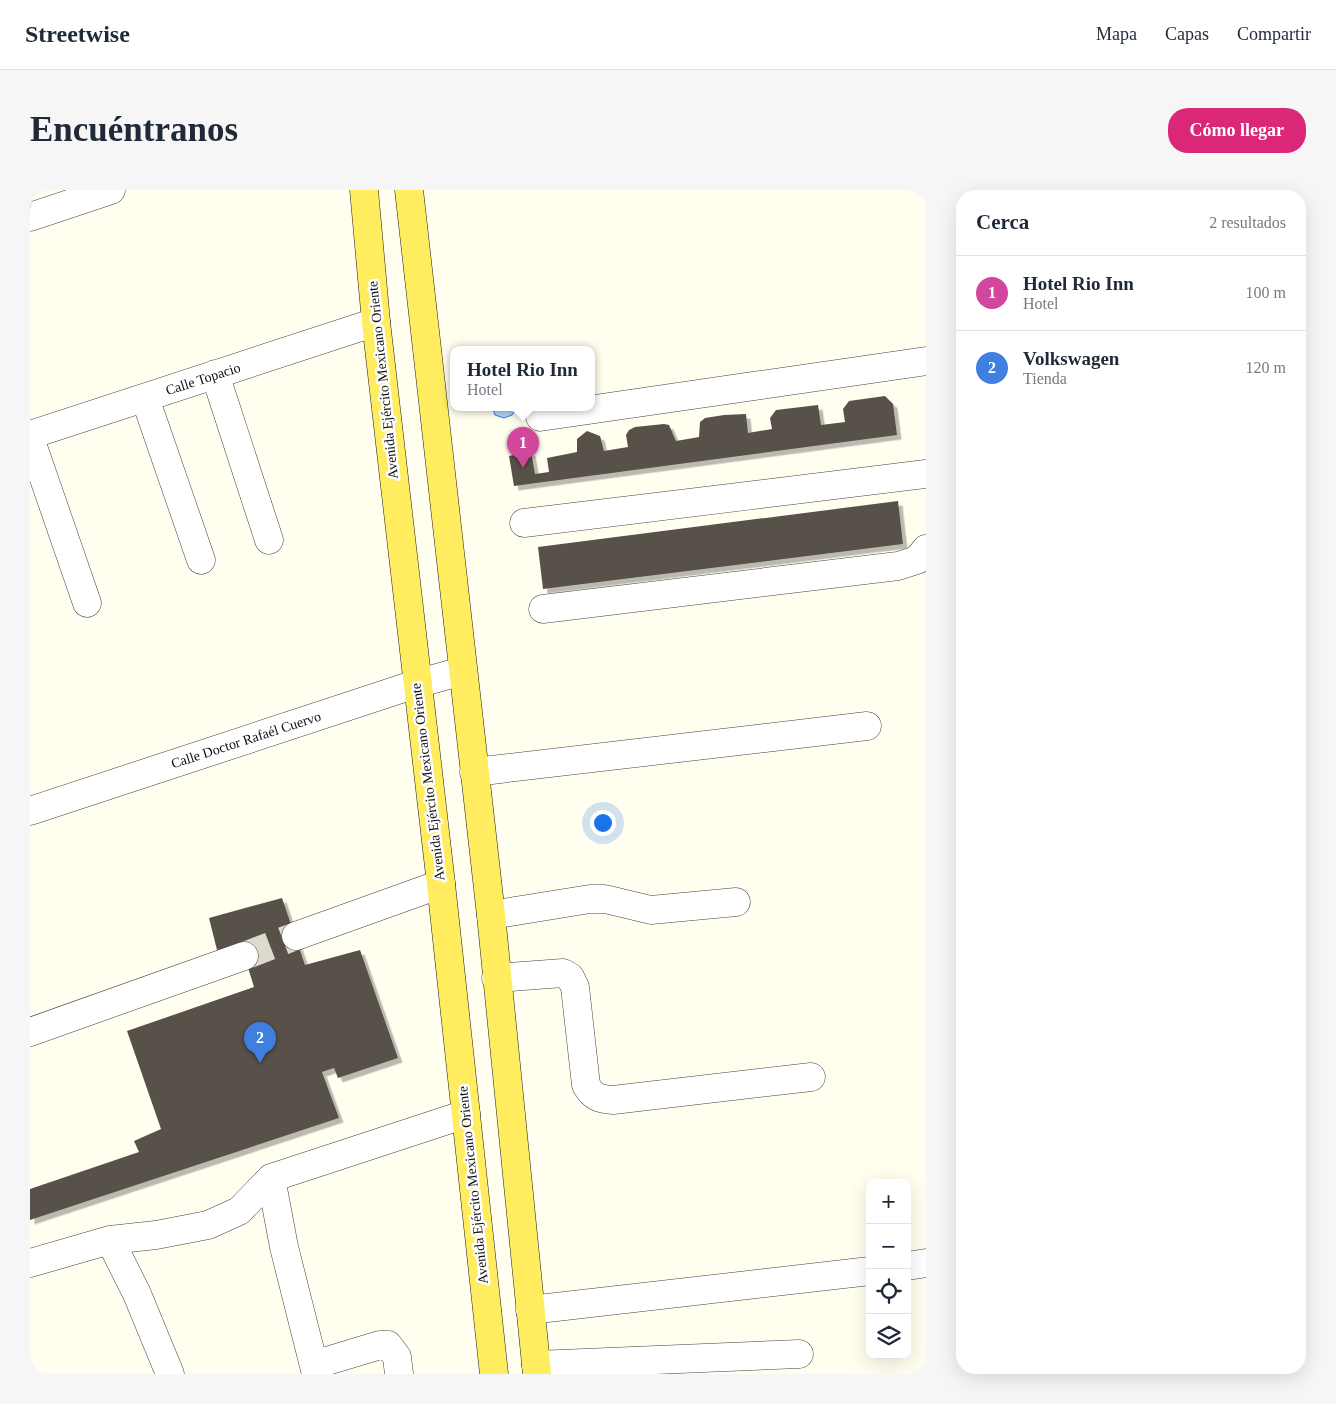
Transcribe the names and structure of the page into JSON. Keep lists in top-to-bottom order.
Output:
{
  "streets": {
    "main road": ["Avenida Ejército Mexicano Oriente"],
    "street": ["Calle Topacio", "Calle Doctor Rafaél Cuervo"]
  },
  "crossings": [
    ["Calle Topacio", "Avenida Ejército Mexicano Oriente"],
    ["Avenida Ejército Mexicano Oriente", "Calle Doctor Rafaél Cuervo"]
  ],
  "page": {
    "header": "Streetwise",
    "nav": ["Mapa", "Capas", "Compartir"],
    "buttons": "Cómo llegar",
    "title": "Encuéntranos",
    "heading": ["Cerca", "2 resultados"],
    "list": [
      {
        "mark": "1",
        "name": "Hotel Rio Inn",
        "note": "Hotel",
        "value": "100 m"
      },
      {
        "mark": "2",
        "name": "Volkswagen",
        "note": "Tienda",
        "value": "120 m"
      }
    ],
    "popup": ["Hotel Rio Inn", "Hotel"],
    "pins": ["1", "2"],
    "map_buttons": ["+", "−"]
  }
}
